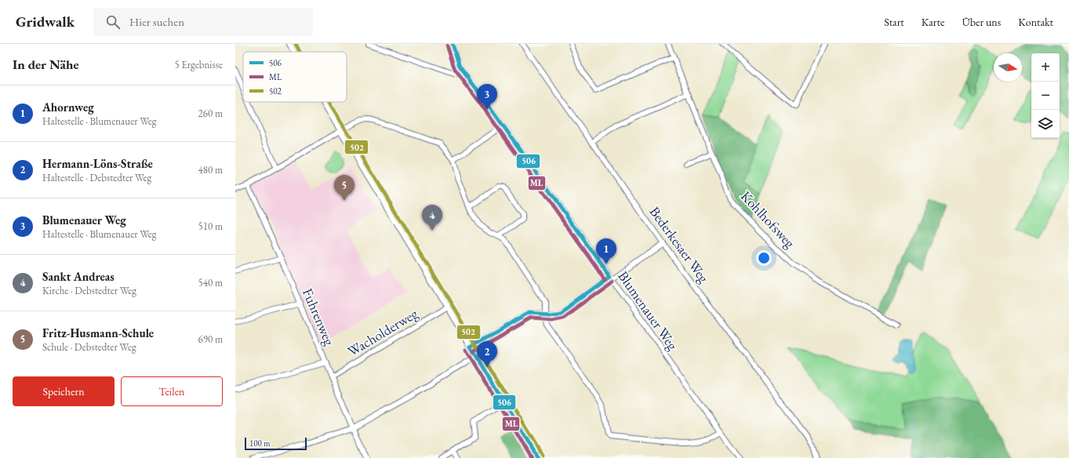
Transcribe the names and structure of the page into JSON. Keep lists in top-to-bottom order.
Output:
{
  "streets": {
    "street": [
      "Kohlhofsweg",
      "Bederkesaer Weg",
      "Blumenauer Weg",
      "Fuhrenweg",
      "Wacholderweg"
    ]
  },
  "crossings": [
    ["Fuhrenweg", "Wacholderweg"]
  ],
  "lines": ["transit line 506", "transit line 502", "transit line ML"],
  "legend": ["506", "ML", "502"],
  "scale_bar": "100 m",
  "north": "right",
  "page": {
    "header": "Gridwalk",
    "search": "Hier suchen",
    "nav": [
      "Start",
      "Karte",
      "Über uns",
      "Kontakt"
    ],
    "heading": ["In der Nähe", "5 Ergebnisse"],
    "map_buttons": ["+", "−"],
    "pins": [
      "3",
      "5",
      "4",
      "1",
      "2"
    ],
    "list": [
      {
        "mark": "1",
        "name": "Ahornweg",
        "note": "Haltestelle · Blumenauer Weg",
        "value": "260 m"
      },
      {
        "mark": "2",
        "name": "Hermann-Löns-Straße",
        "note": "Haltestelle · Debstedter Weg",
        "value": "480 m"
      },
      {
        "mark": "3",
        "name": "Blumenauer Weg",
        "note": "Haltestelle · Blumenauer Weg",
        "value": "510 m"
      },
      {
        "mark": "4",
        "name": "Sankt Andreas",
        "note": "Kirche · Debstedter Weg",
        "value": "540 m"
      },
      {
        "mark": "5",
        "name": "Fritz-Husmann-Schule",
        "note": "Schule · Debstedter Weg",
        "value": "690 m"
      }
    ],
    "buttons": ["Speichern", "Teilen"],
    "scale": "100 m"
  }
}
